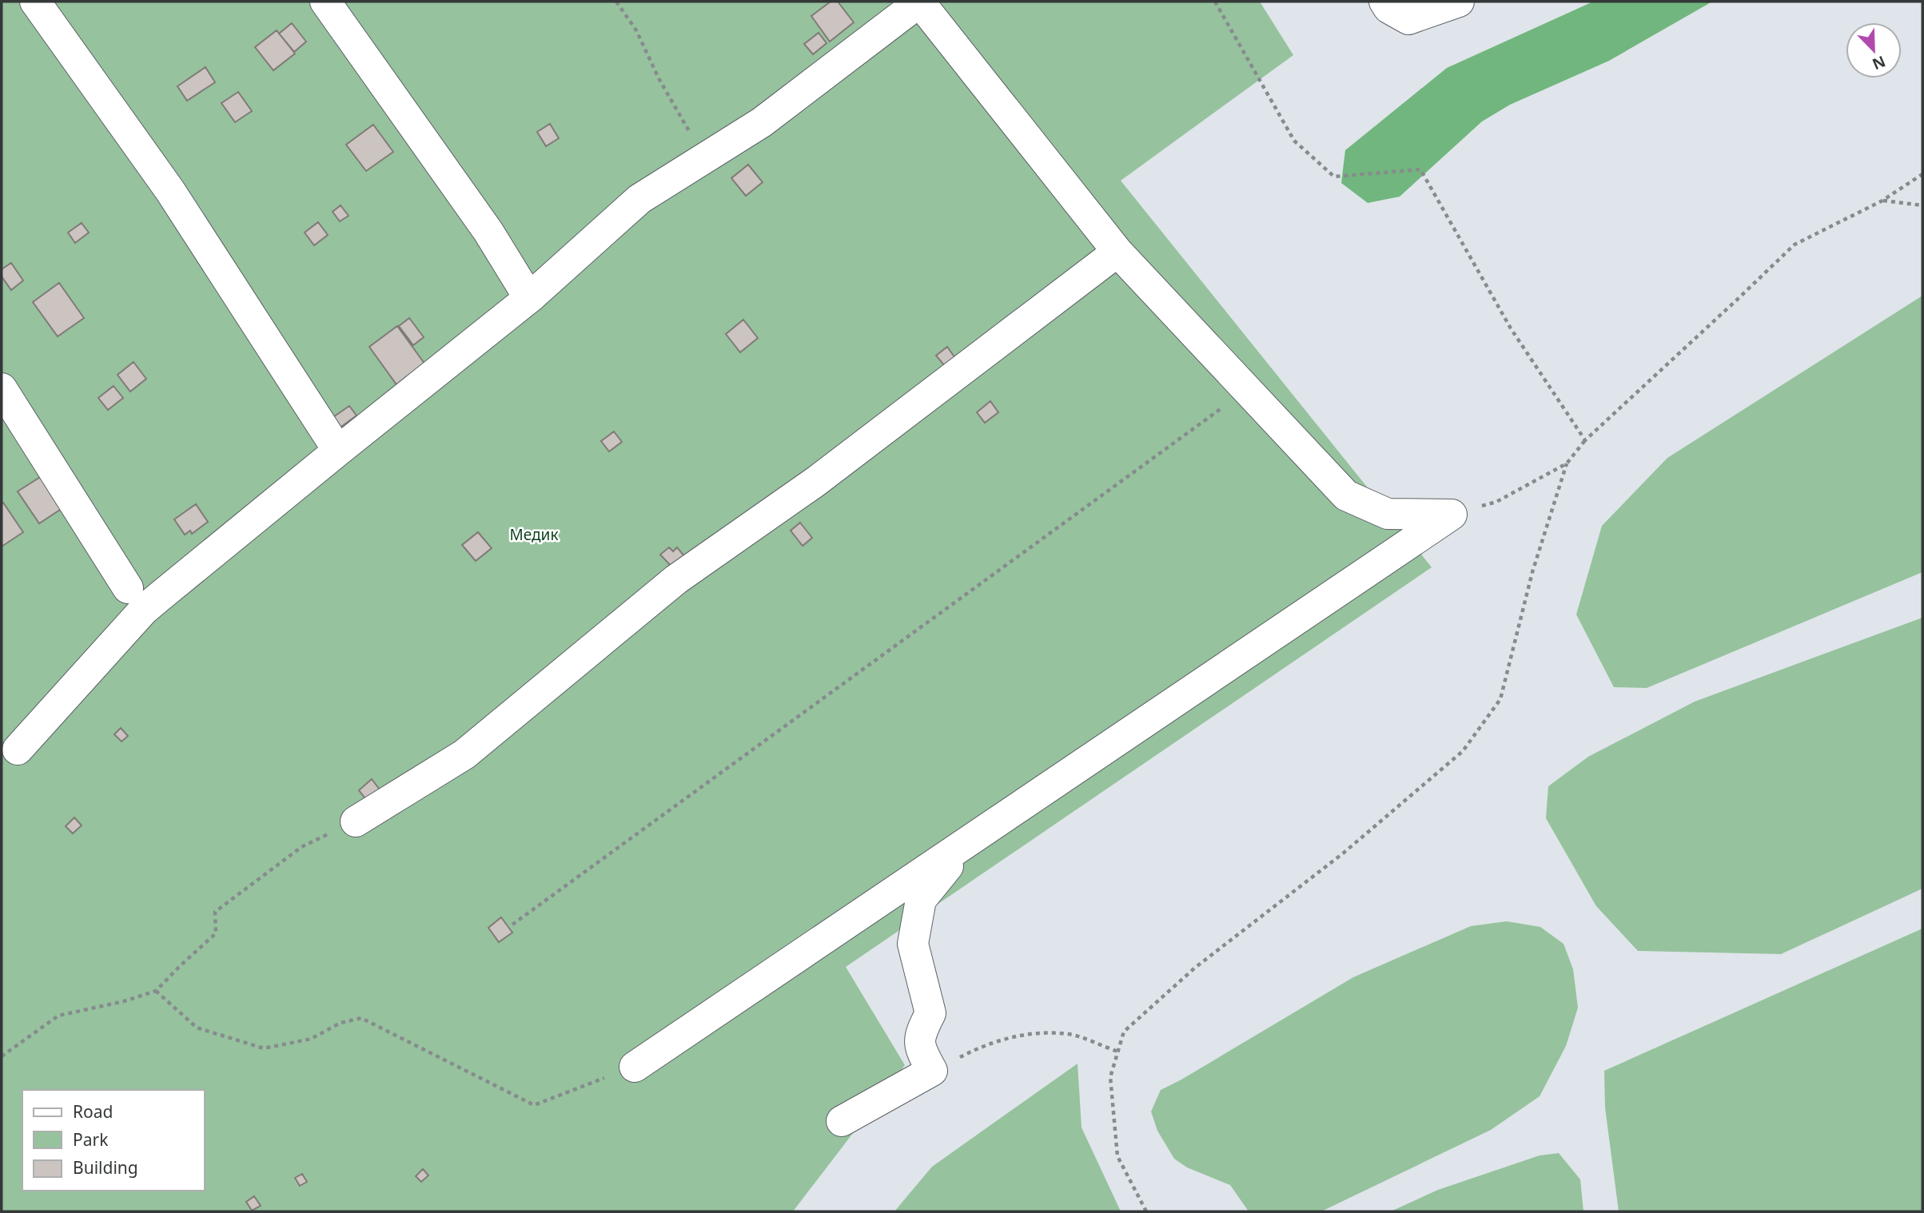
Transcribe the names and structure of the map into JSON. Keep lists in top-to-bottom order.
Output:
{
  "parks": ["Медик"],
  "legend": ["Road", "Park", "Building"],
  "north": "bottom right"
}
